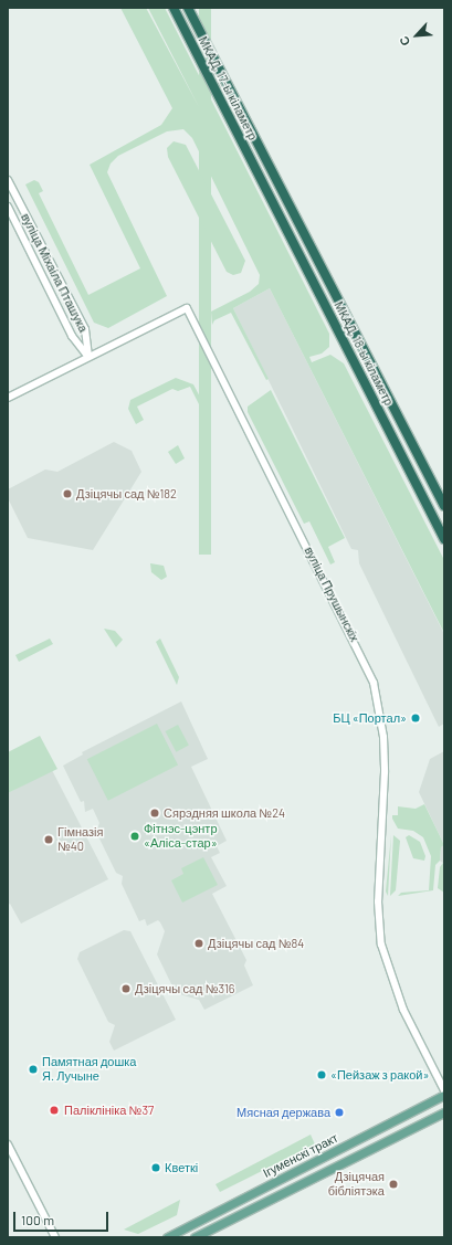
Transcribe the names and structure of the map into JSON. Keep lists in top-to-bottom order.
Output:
{
  "streets": {
    "highway": ["МКАД, 17-ы кіламетр", "МКАД, 18-ы кіламетр"],
    "main road": ["Ігуменскі тракт"],
    "street": ["вуліца Міхаіла Пташука", "вуліца Прушынскіх"]
  },
  "crossings": [
    ["МКАД, 17-ы кіламетр", "МКАД, 18-ы кіламетр"],
    ["вуліца Міхаіла Пташука", "вуліца Прушынскіх"]
  ],
  "places": [
    "Дзіцячы сад №182",
    "БЦ «Портал»",
    "Сярэдняя школа №24",
    "Фітнэс-цэнтр «Аліса-стар»",
    "Гімназія №40",
    "Дзіцячы сад №84",
    "Дзіцячы сад №316",
    "Памятная дошка Я. Лучыне",
    "«Пейзаж з ракой»",
    "Паліклініка №37",
    "Мясная держава",
    "Кветкі",
    "Дзіцячая бібліятэка"
  ],
  "scale_bar": "100 m",
  "north": "bottom left"
}
